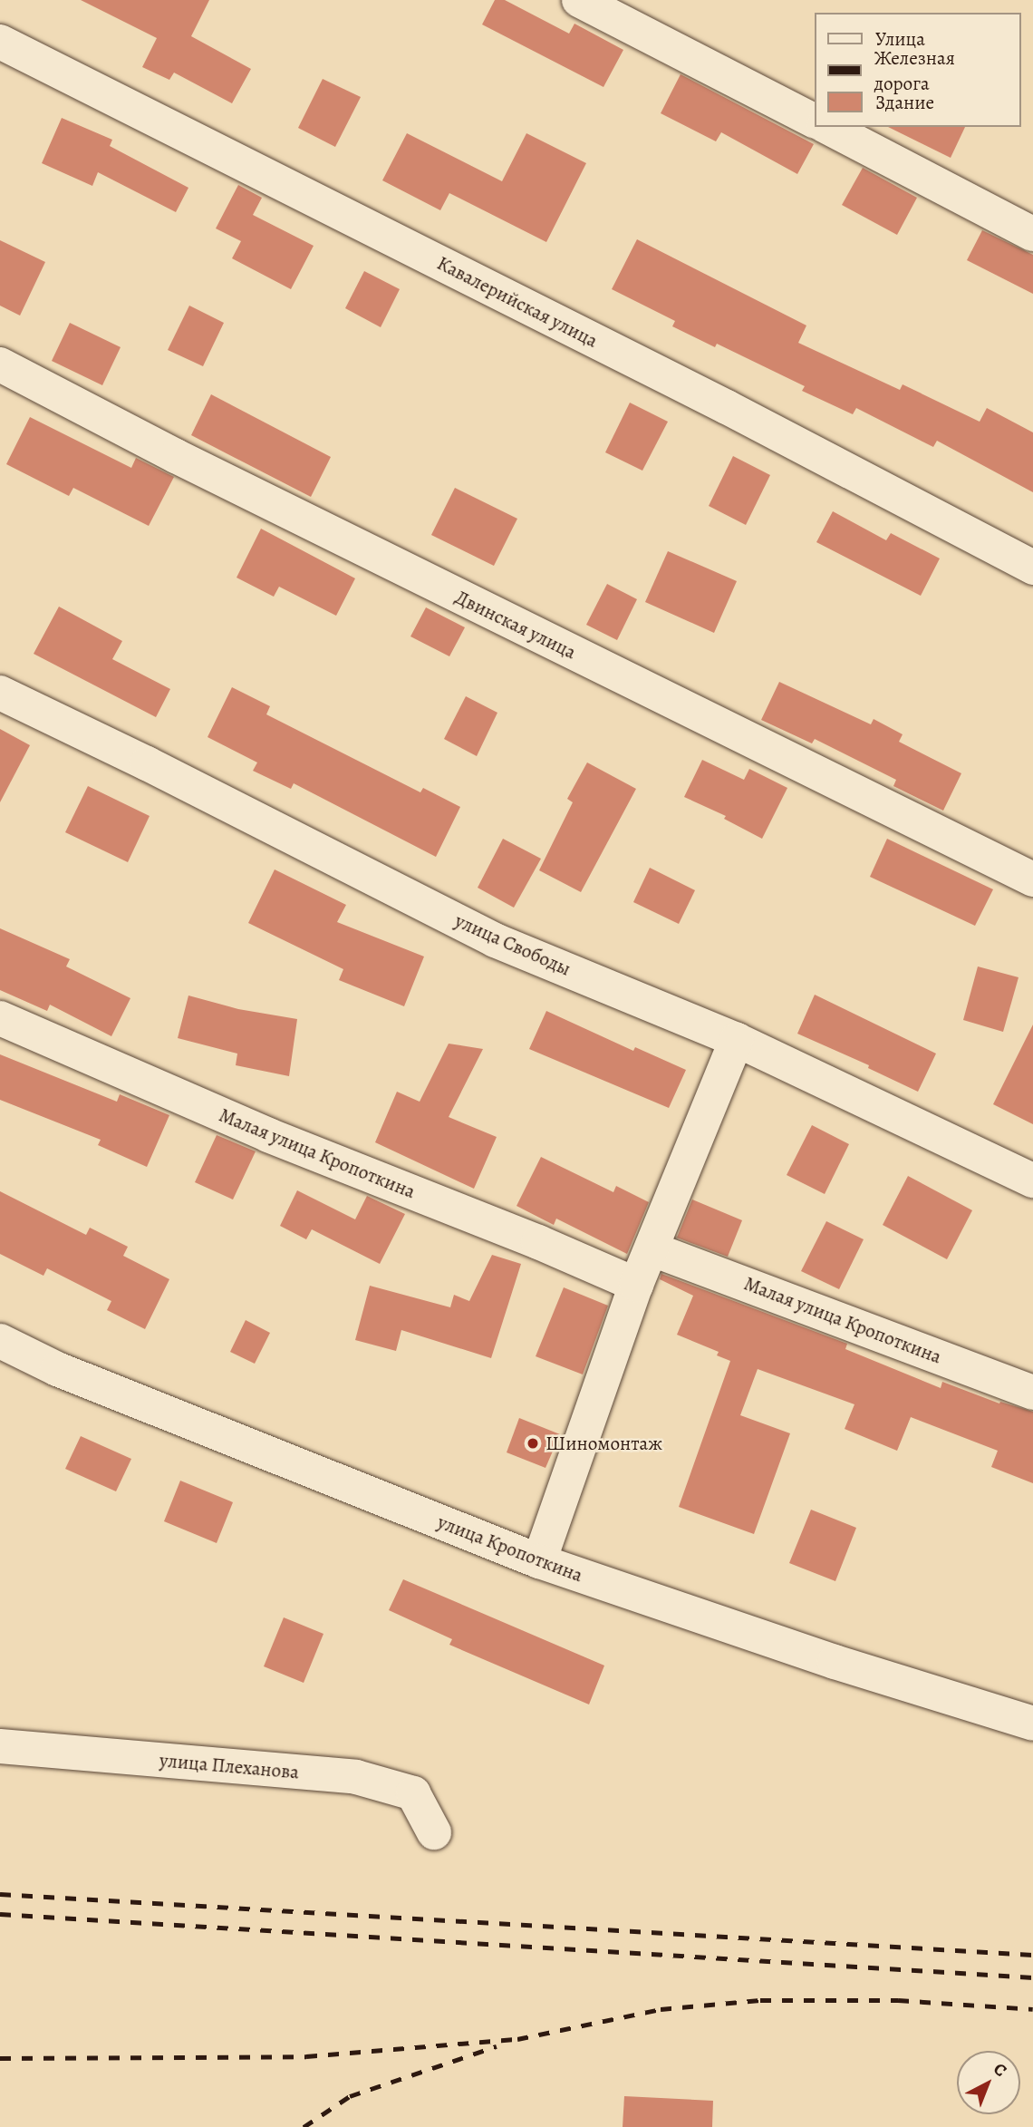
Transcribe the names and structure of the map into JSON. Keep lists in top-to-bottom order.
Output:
{
  "streets": {
    "street": [
      "Кавалерийская улица",
      "Двинская улица",
      "улица Свободы",
      "Малая улица Кропоткина",
      "улица Кропоткина",
      "улица Плеханова"
    ]
  },
  "places": ["Шиномонтаж"],
  "legend": ["Улица", "Железная дорога", "Здание"],
  "north": "top right"
}
